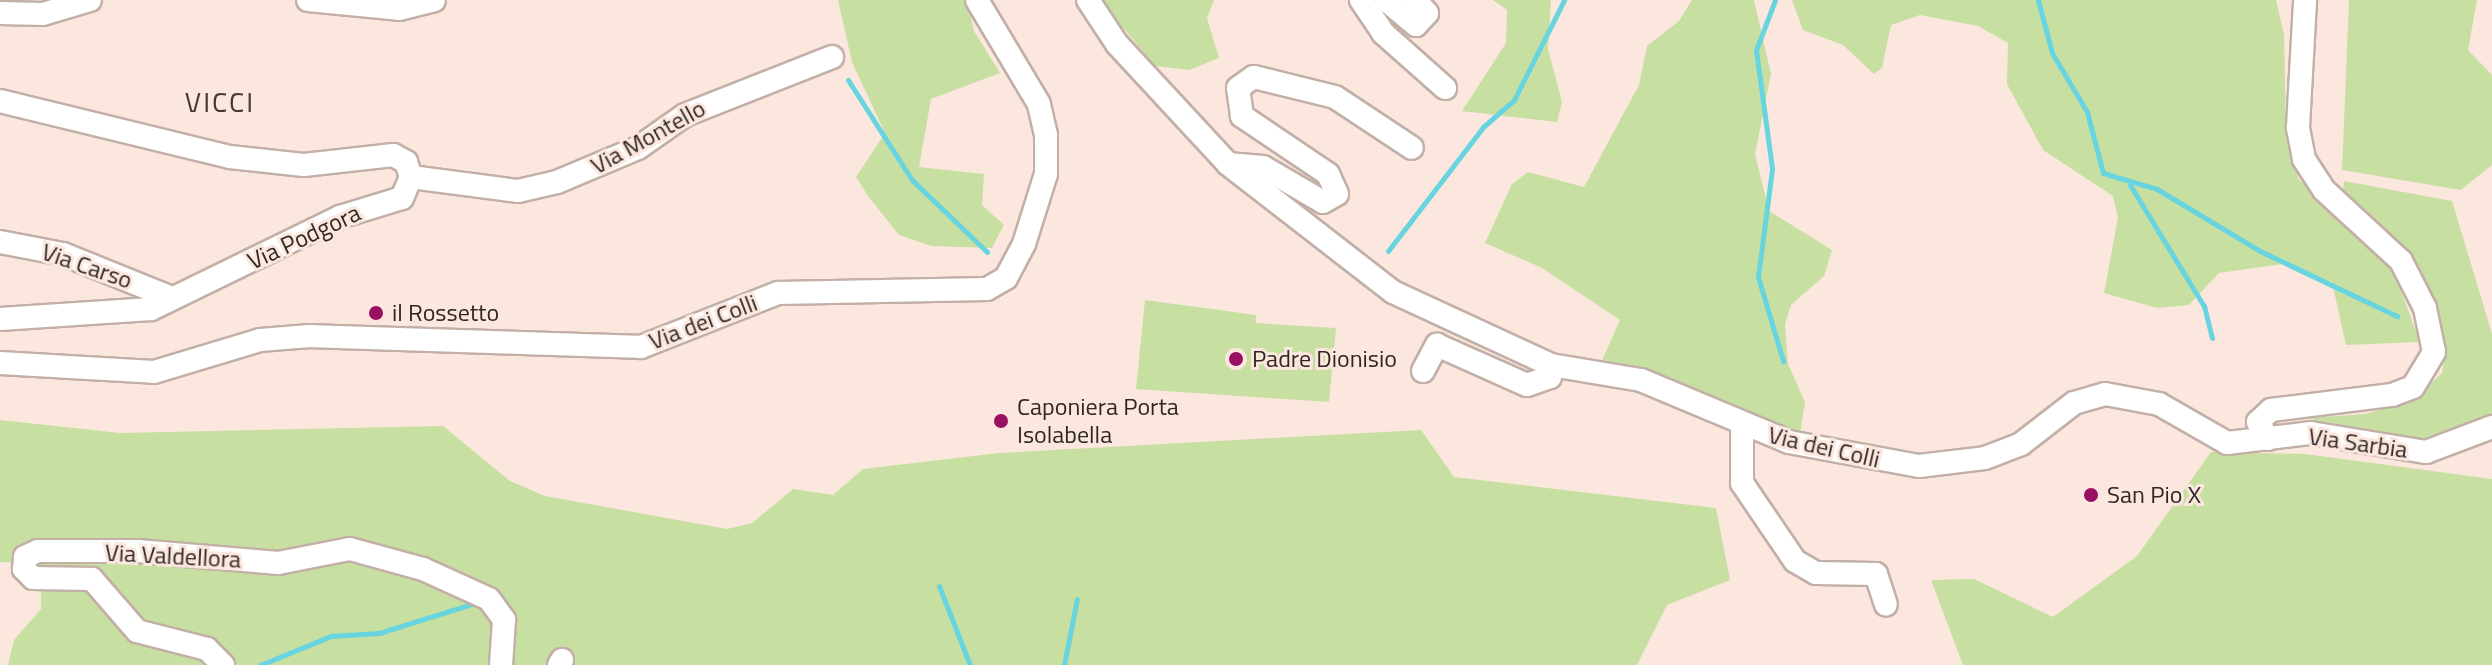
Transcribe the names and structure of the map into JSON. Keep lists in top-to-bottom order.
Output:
{
  "streets": {
    "street": [
      "Via Montello",
      "Via Podgora",
      "Via Carso",
      "Via dei Colli",
      "Via Sarbia",
      "Via Valdellora"
    ]
  },
  "crossings": [
    ["Via Montello", "Via Podgora"],
    ["Via Podgora", "Via Carso"],
    ["Via dei Colli", "Via Sarbia"]
  ],
  "districts": ["VICCI"],
  "places": [
    "il Rossetto",
    "Padre Dionisio",
    "Caponiera Porta Isolabella",
    "San Pio X"
  ]
}
